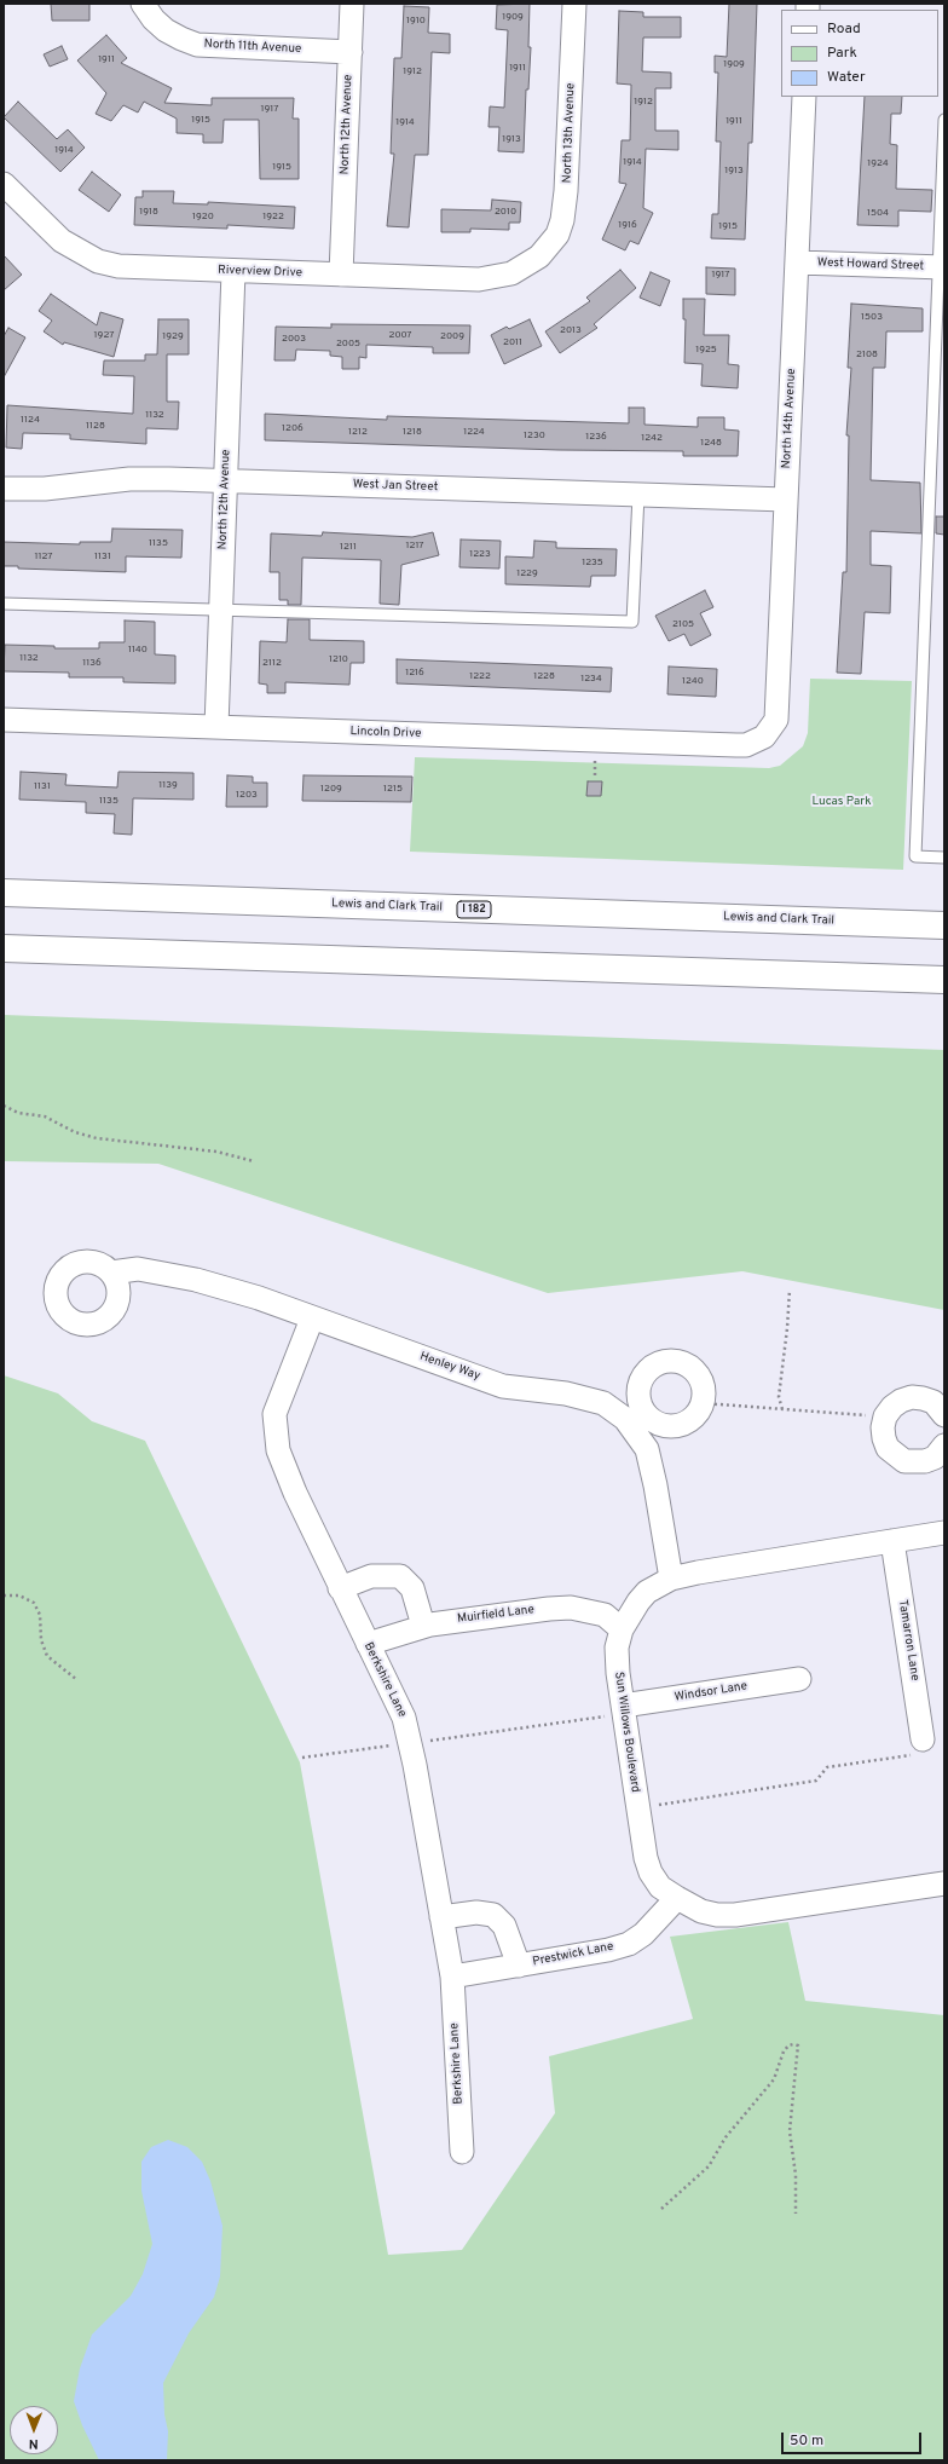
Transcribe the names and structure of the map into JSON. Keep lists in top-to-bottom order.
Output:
{
  "streets": {
    "highway": ["Lewis and Clark Trail", "I 182"],
    "street": [
      "North 11th Avenue",
      "North 12th Avenue",
      "North 13th Avenue",
      "West Howard Street",
      "Riverview Drive",
      "North 14th Avenue",
      "West Jan Street",
      "Lincoln Drive",
      "Henley Way",
      "Muirfield Lane",
      "Tamarron Lane",
      "Berkshire Lane",
      "Windsor Lane",
      "Sun Willows Boulevard",
      "Prestwick Lane"
    ]
  },
  "crossings": [
    ["North 11th Avenue", "North 12th Avenue"],
    ["North 12th Avenue", "Riverview Drive"],
    ["North 12th Avenue", "West Jan Street"],
    ["North 12th Avenue", "Lincoln Drive"],
    ["North 13th Avenue", "Riverview Drive"],
    ["West Howard Street", "North 14th Avenue"],
    ["North 14th Avenue", "West Jan Street"],
    ["North 14th Avenue", "Lincoln Drive"],
    ["Henley Way", "Berkshire Lane"],
    ["Henley Way", "Sun Willows Boulevard"],
    ["Muirfield Lane", "Berkshire Lane"],
    ["Muirfield Lane", "Sun Willows Boulevard"],
    ["Tamarron Lane", "Sun Willows Boulevard"],
    ["Berkshire Lane", "Prestwick Lane"],
    ["Windsor Lane", "Sun Willows Boulevard"],
    ["Sun Willows Boulevard", "Prestwick Lane"]
  ],
  "parks": ["Lucas Park"],
  "house_numbers": [
    "1909",
    "1910",
    "1911",
    "1909",
    "1911",
    "1912",
    "1912",
    "1917",
    "1915",
    "1911",
    "1914",
    "1913",
    "1914",
    "1914",
    "1924",
    "1915",
    "1913",
    "1918",
    "2010",
    "1504",
    "1920",
    "1922",
    "1916",
    "1915",
    "1917",
    "1503",
    "2013",
    "1927",
    "2007",
    "1929",
    "2009",
    "2003",
    "2011",
    "2005",
    "1925",
    "2108",
    "1132",
    "1124",
    "1128",
    "1206",
    "1212",
    "1218",
    "1224",
    "1230",
    "1236",
    "1242",
    "1248",
    "1135",
    "1217",
    "1211",
    "1223",
    "1127",
    "1131",
    "1235",
    "1229",
    "2105",
    "1140",
    "1132",
    "1210",
    "1136",
    "2112",
    "1216",
    "1222",
    "1228",
    "1234",
    "1240",
    "1139",
    "1131",
    "1209",
    "1215",
    "1203",
    "1135"
  ],
  "legend": ["Road", "Park", "Water"],
  "scale_bar": "50 m",
  "north": "bottom"
}
